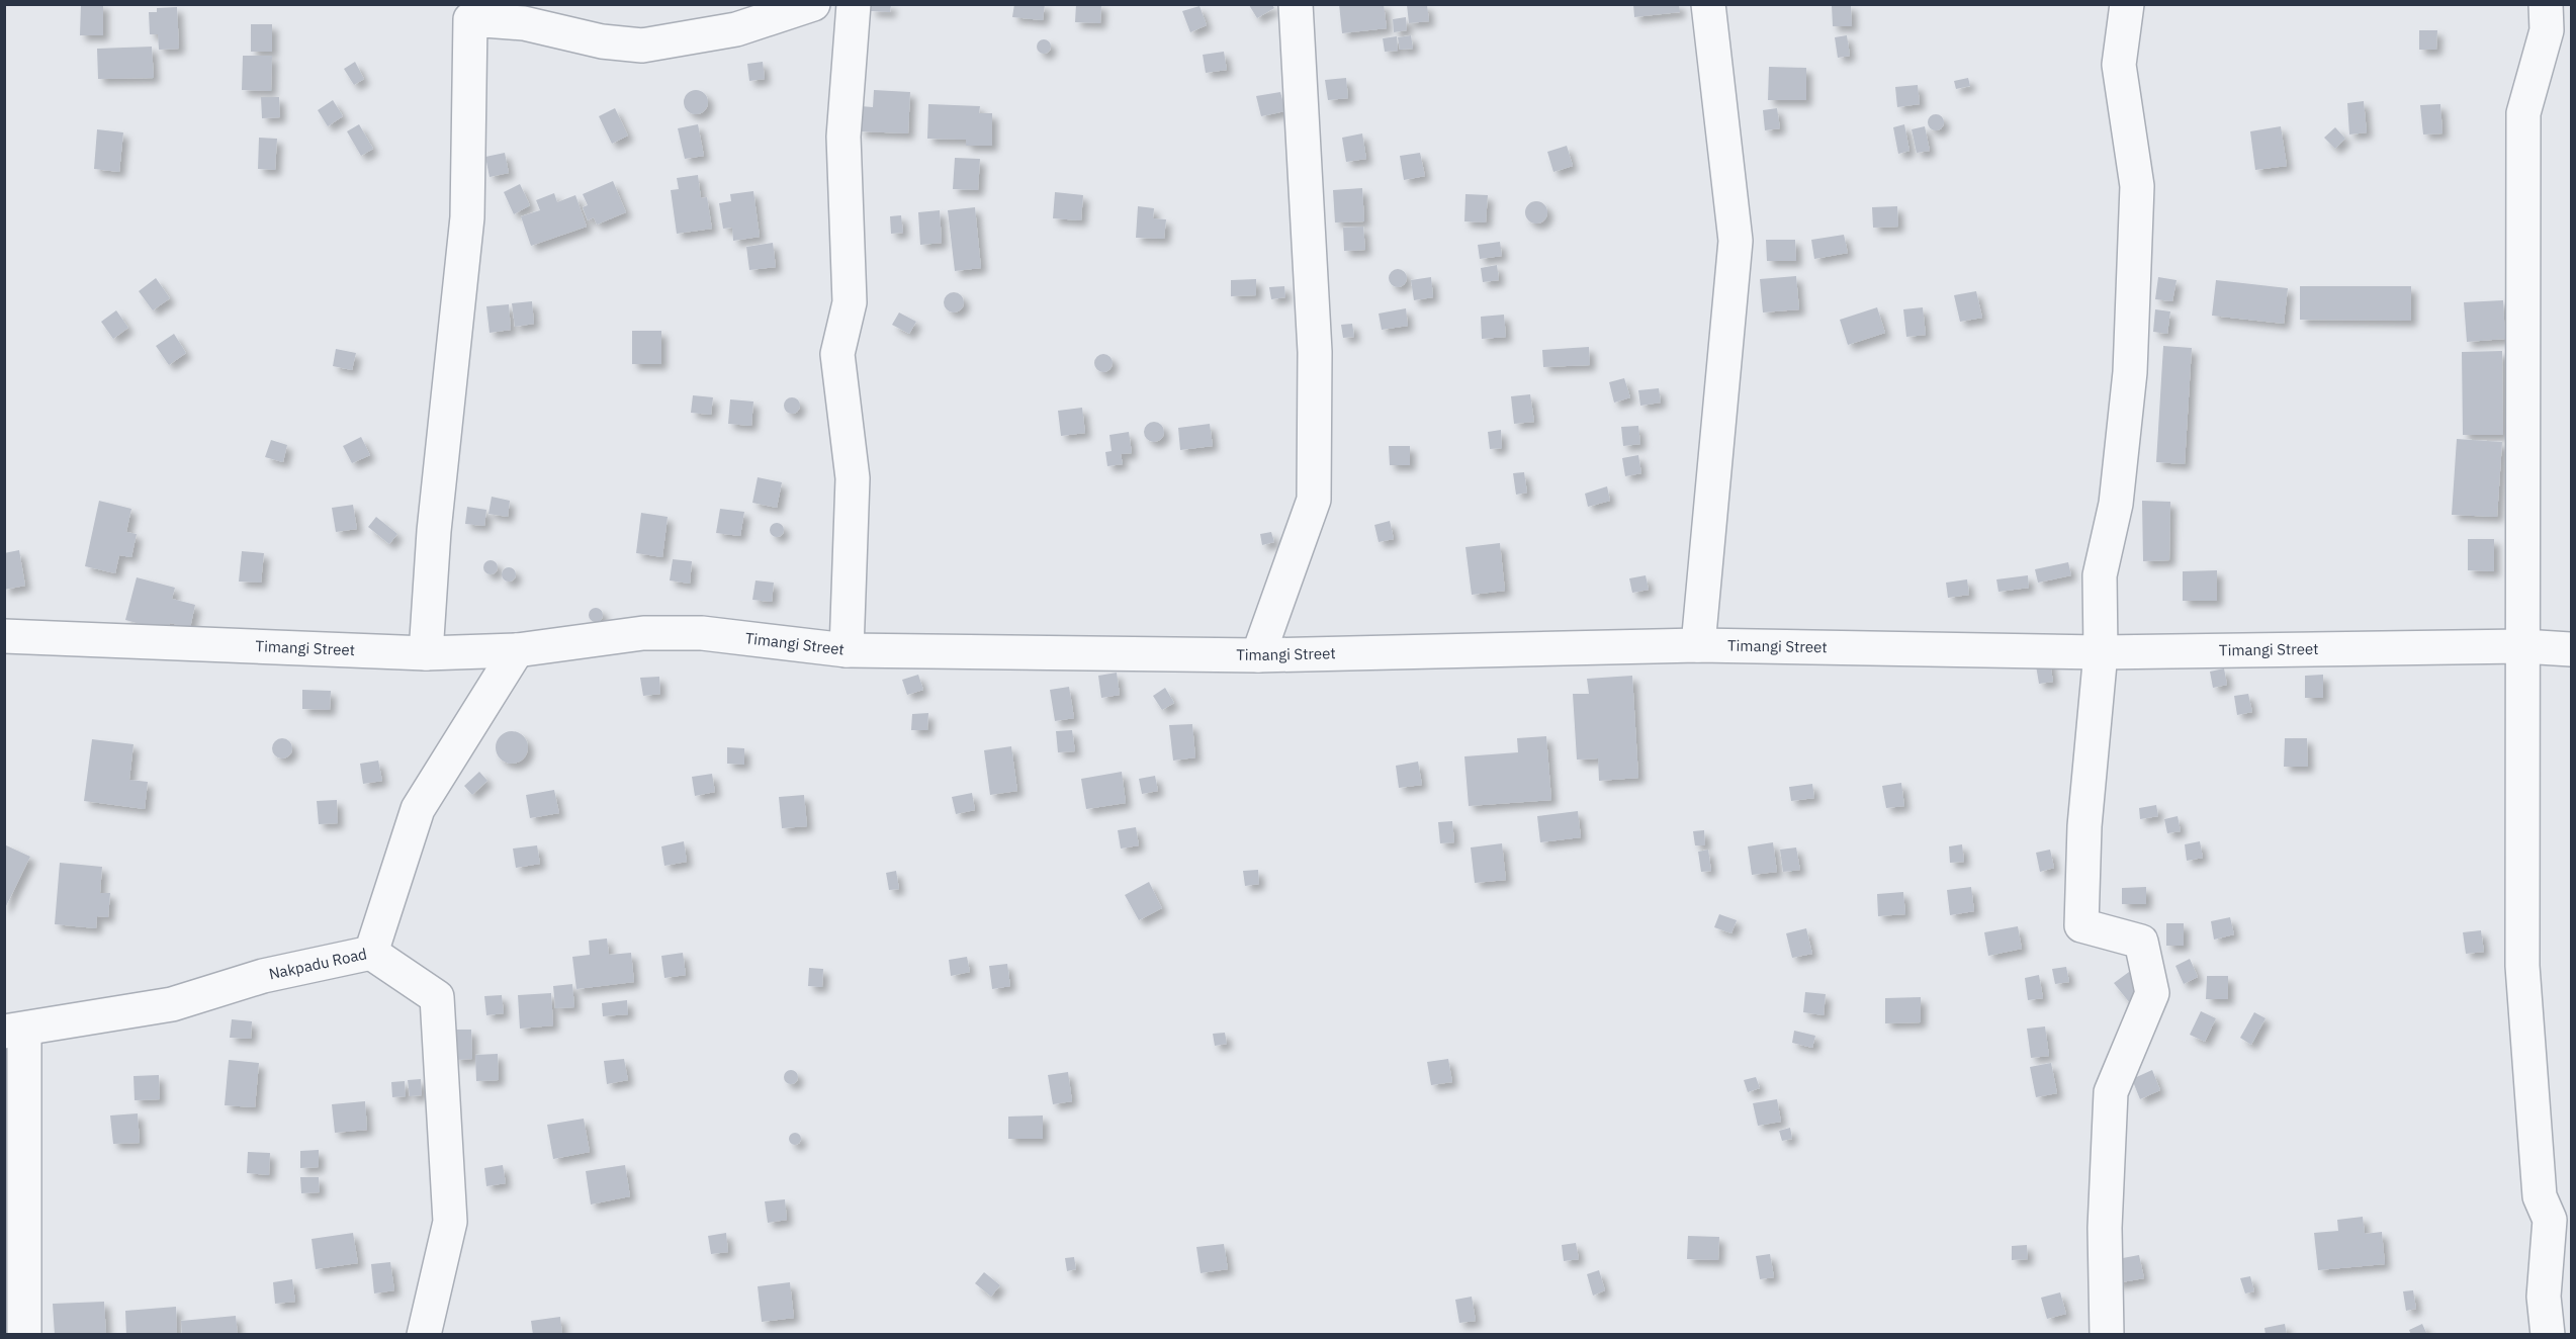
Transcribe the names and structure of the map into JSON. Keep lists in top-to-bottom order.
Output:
{
  "streets": {
    "street": ["Timangi Street", "Nakpadu Road"]
  },
  "crossings": [
    ["Timangi Street", "Nakpadu Road"]
  ]
}
